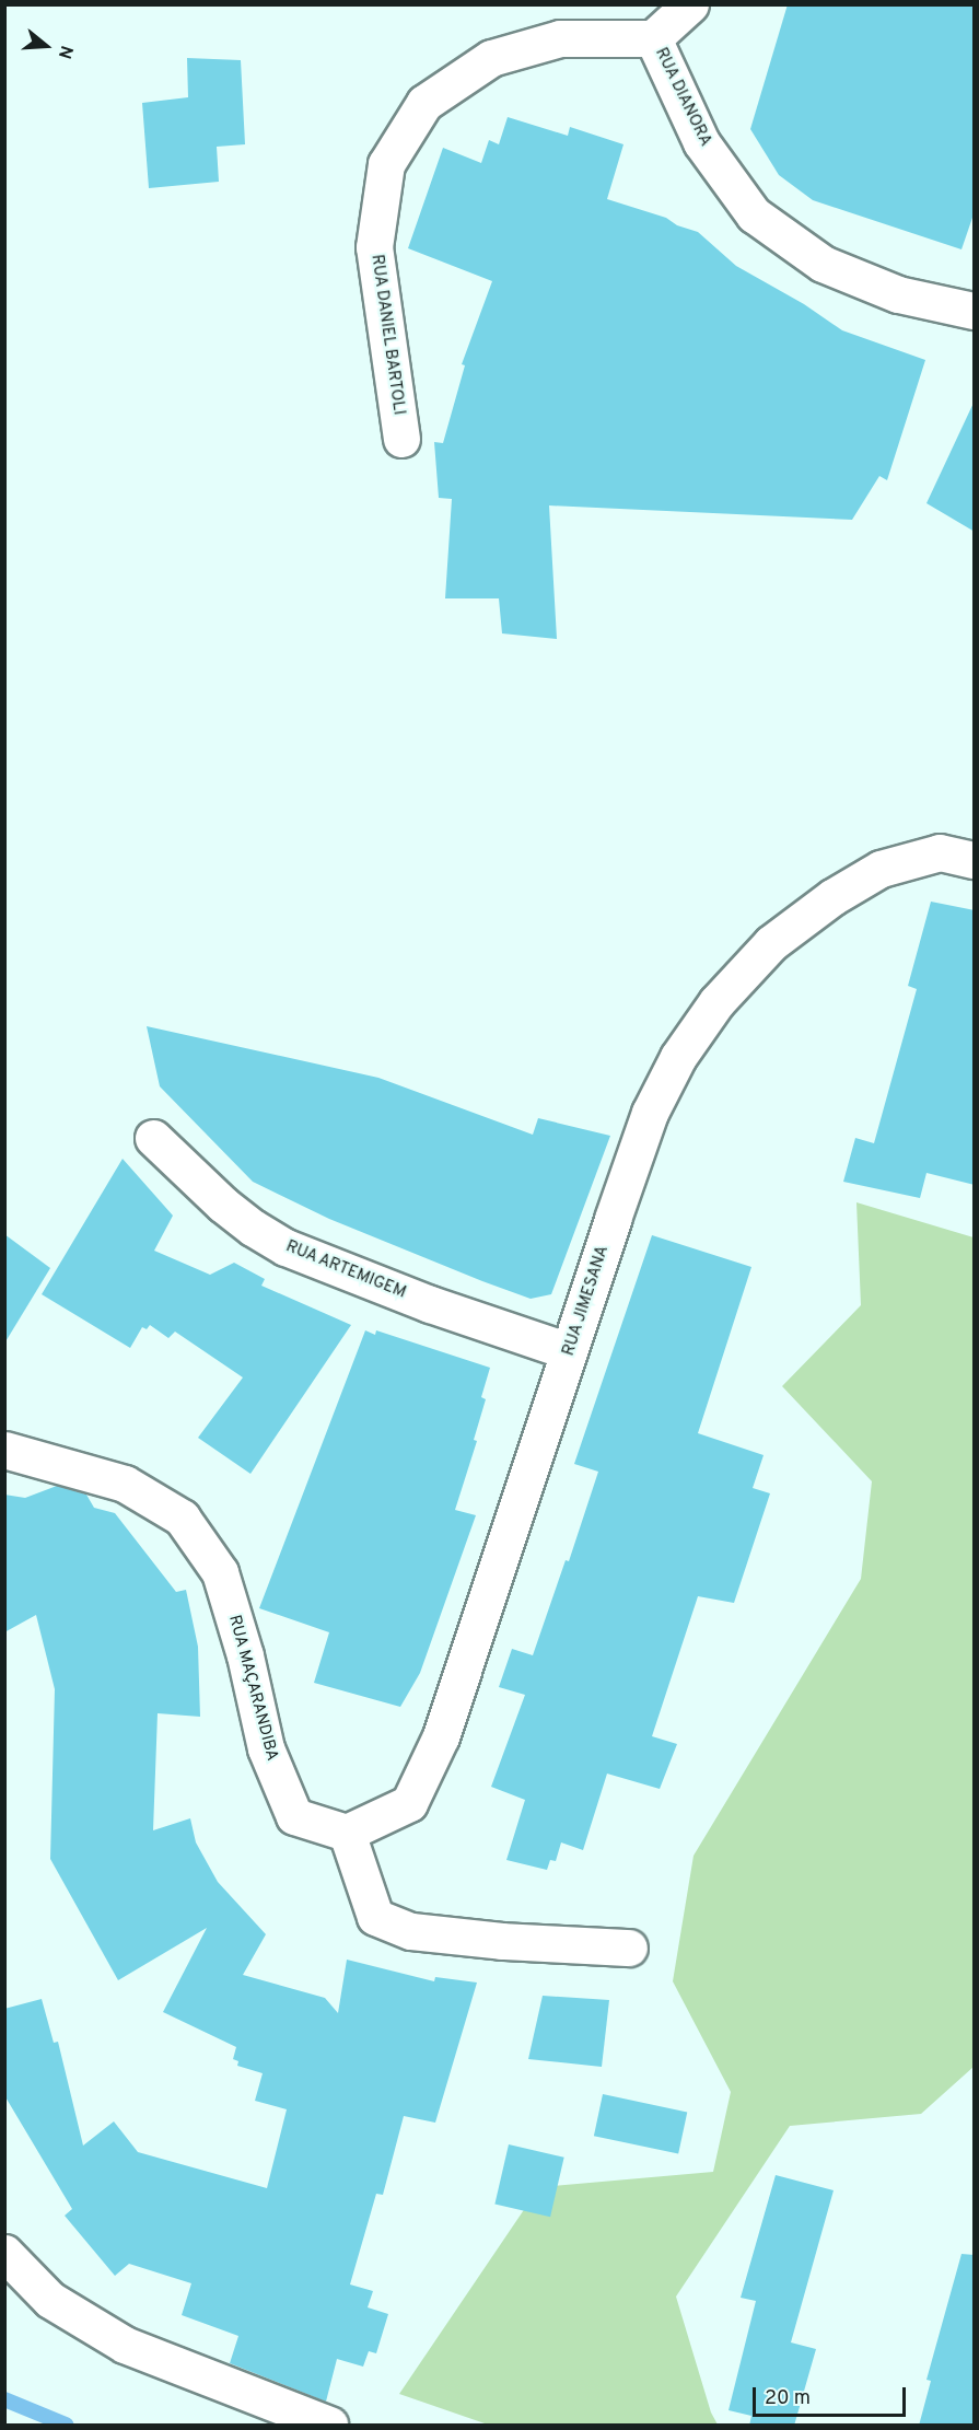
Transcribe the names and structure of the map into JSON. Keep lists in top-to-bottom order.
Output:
{
  "streets": {
    "street": [
      "RUA DIANORA",
      "RUA DANIEL BARTOLI",
      "RUA ARTEMIGEM",
      "RUA JIMESANA",
      "RUA MAÇARANDIBA"
    ]
  },
  "crossings": [
    ["RUA DIANORA", "RUA DANIEL BARTOLI"],
    ["RUA ARTEMIGEM", "RUA JIMESANA"],
    ["RUA JIMESANA", "RUA MAÇARANDIBA"]
  ],
  "scale_bar": "20 m",
  "north": "right"
}
